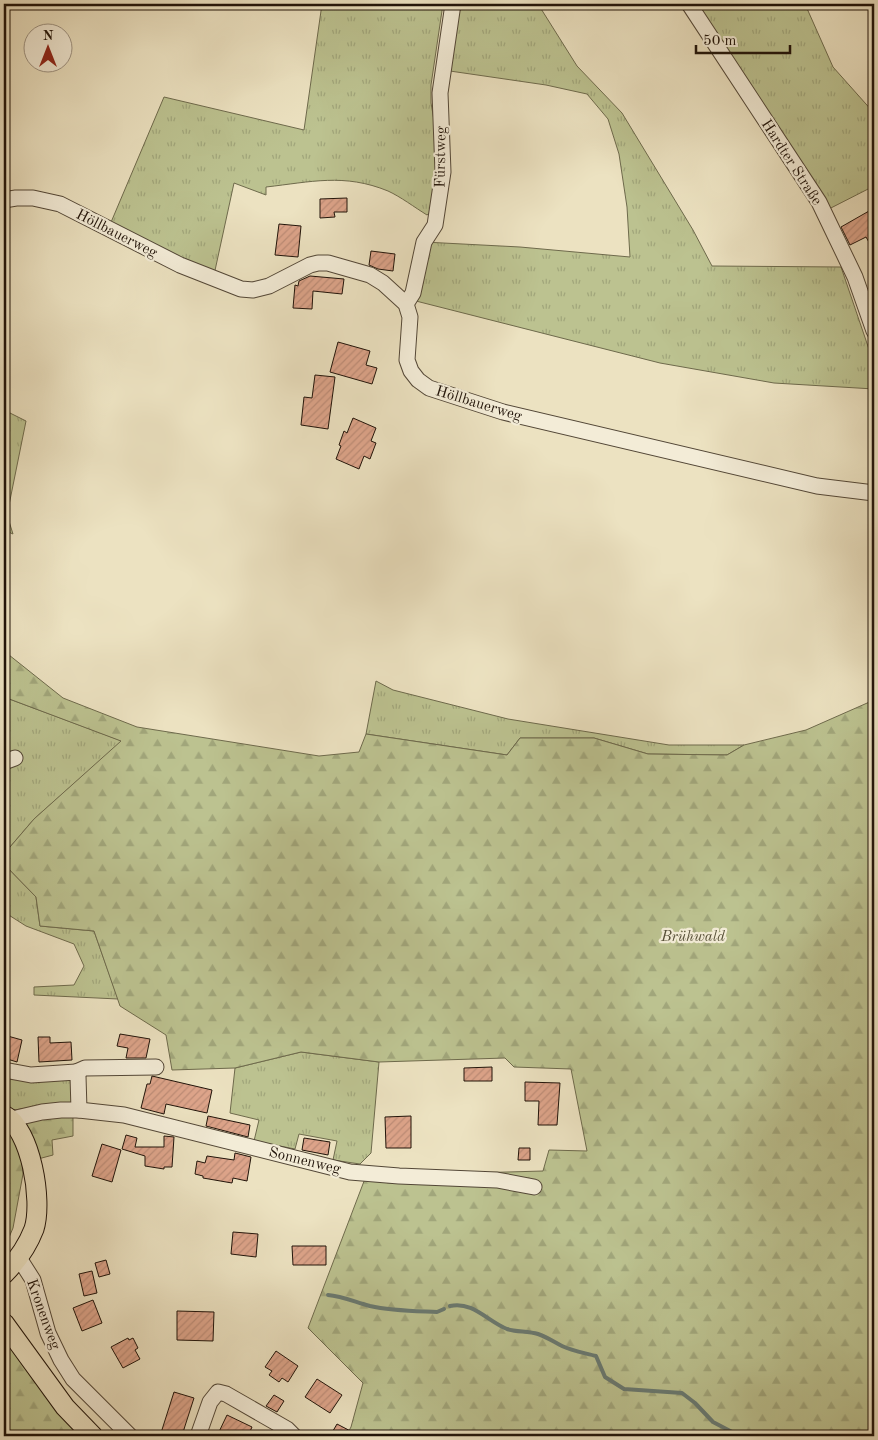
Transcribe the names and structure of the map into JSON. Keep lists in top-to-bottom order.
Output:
{
  "streets": {
    "street": [
      "Fürstweg",
      "Hardter Straße",
      "Höllbauerweg",
      "Sonnenweg",
      "Kronenweg"
    ]
  },
  "crossings": [
    ["Fürstweg", "Höllbauerweg"]
  ],
  "parks": ["Brühwald"],
  "scale_bar": "50 m",
  "north": "top"
}
